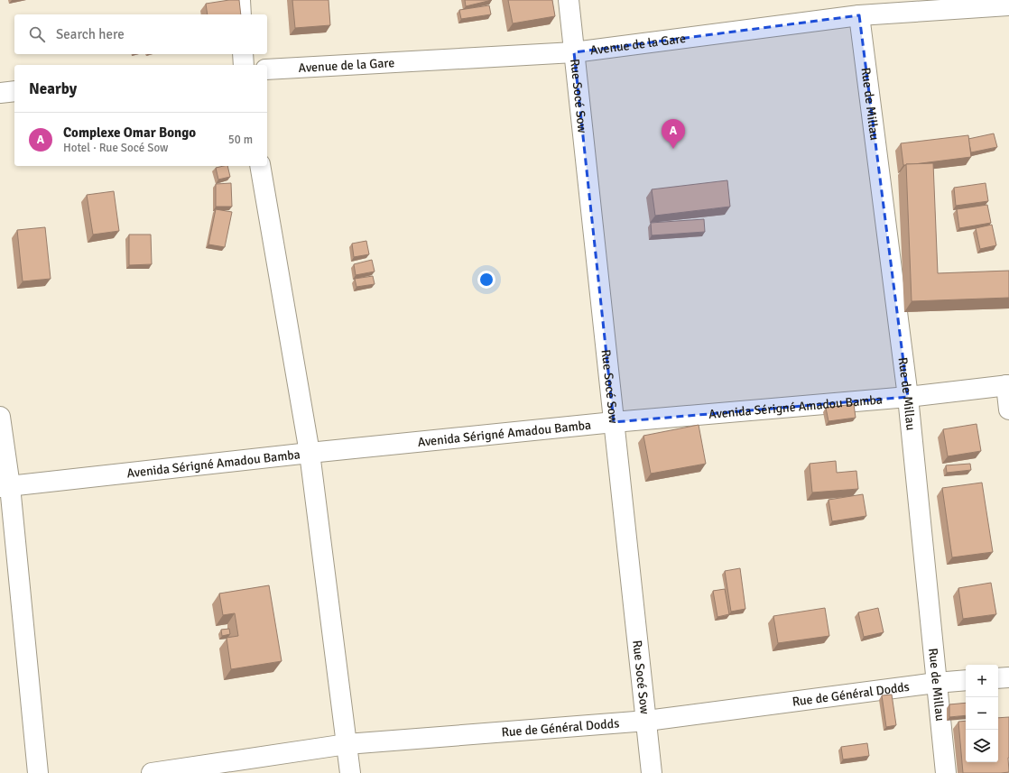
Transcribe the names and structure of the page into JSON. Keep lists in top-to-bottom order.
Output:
{
  "streets": {
    "street": [
      "Avenue de la Gare",
      "Rue Socé Sow",
      "Rue de Millau",
      "Avenida Sérigné Amadou Bamba",
      "Rue de Général Dodds"
    ]
  },
  "crossings": [
    ["Avenue de la Gare", "Rue Socé Sow"],
    ["Avenue de la Gare", "Rue de Millau"],
    ["Rue Socé Sow", "Avenida Sérigné Amadou Bamba"],
    ["Rue Socé Sow", "Rue de Général Dodds"],
    ["Rue de Millau", "Avenida Sérigné Amadou Bamba"],
    ["Rue de Millau", "Rue de Général Dodds"]
  ],
  "page": {
    "search": "Search here",
    "heading": "Nearby",
    "list": [
      {
        "mark": "A",
        "name": "Complexe Omar Bongo",
        "note": "Hotel · Rue Socé Sow",
        "value": "50 m"
      }
    ],
    "pins": "A",
    "map_buttons": ["+", "−"]
  }
}
